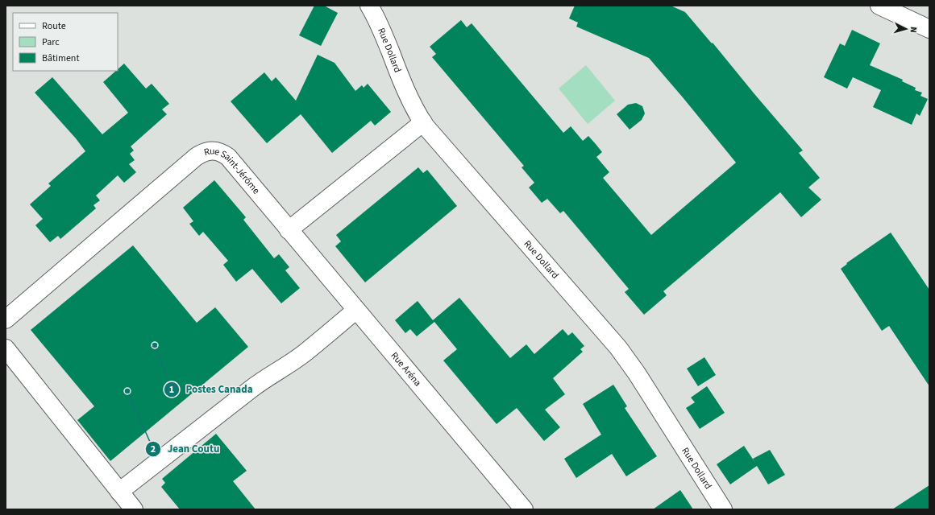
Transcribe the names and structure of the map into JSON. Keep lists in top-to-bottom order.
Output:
{
  "streets": {
    "street": ["Rue Dollard", "Rue Saint-Jérôme", "Rue Aréna"]
  },
  "crossings": [
    ["Rue Saint-Jérôme", "Rue Aréna"]
  ],
  "places": ["Postes Canada", "Jean Coutu"],
  "legend": ["Route", "Parc", "Bâtiment"],
  "north": "right"
}
